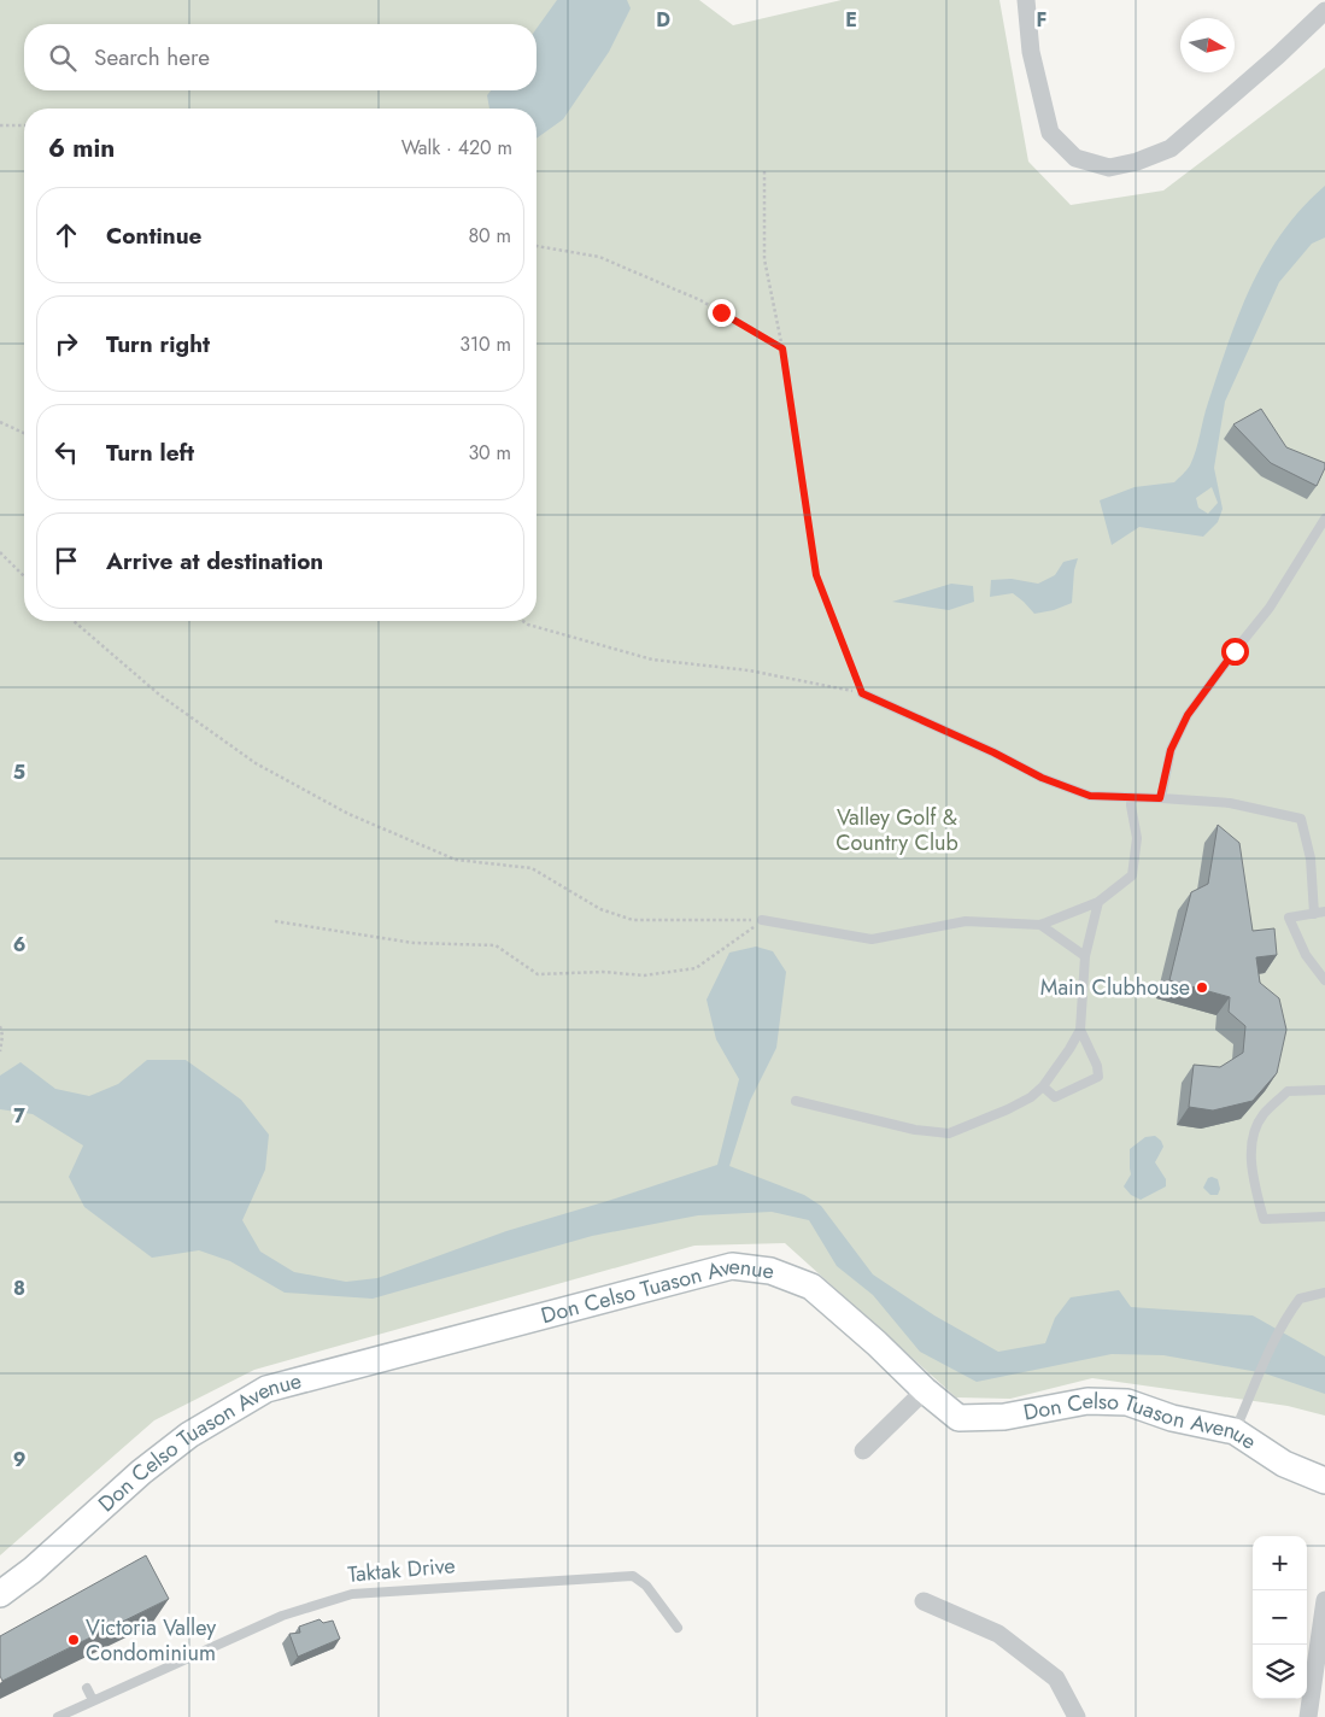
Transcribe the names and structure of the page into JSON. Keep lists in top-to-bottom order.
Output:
{
  "streets": {
    "street": ["Don Celso Tuason Avenue"],
    "lane": ["Taktak Drive"]
  },
  "parks": ["Valley Golf & Country Club"],
  "places": ["Main Clubhouse", "Victoria Valley Condominium"],
  "north": "right",
  "page": {
    "search": "Search here",
    "heading": ["6 min", "Walk · 420 m"],
    "list": [
      ["Continue", "80 m"],
      ["Turn right", "310 m"],
      ["Turn left", "30 m"],
      "Arrive at destination"
    ],
    "map_buttons": ["+", "−"]
  },
  "grid": {
    "columns": ["D", "E", "F"],
    "rows": [
      "5",
      "6",
      "7",
      "8",
      "9"
    ]
  }
}
